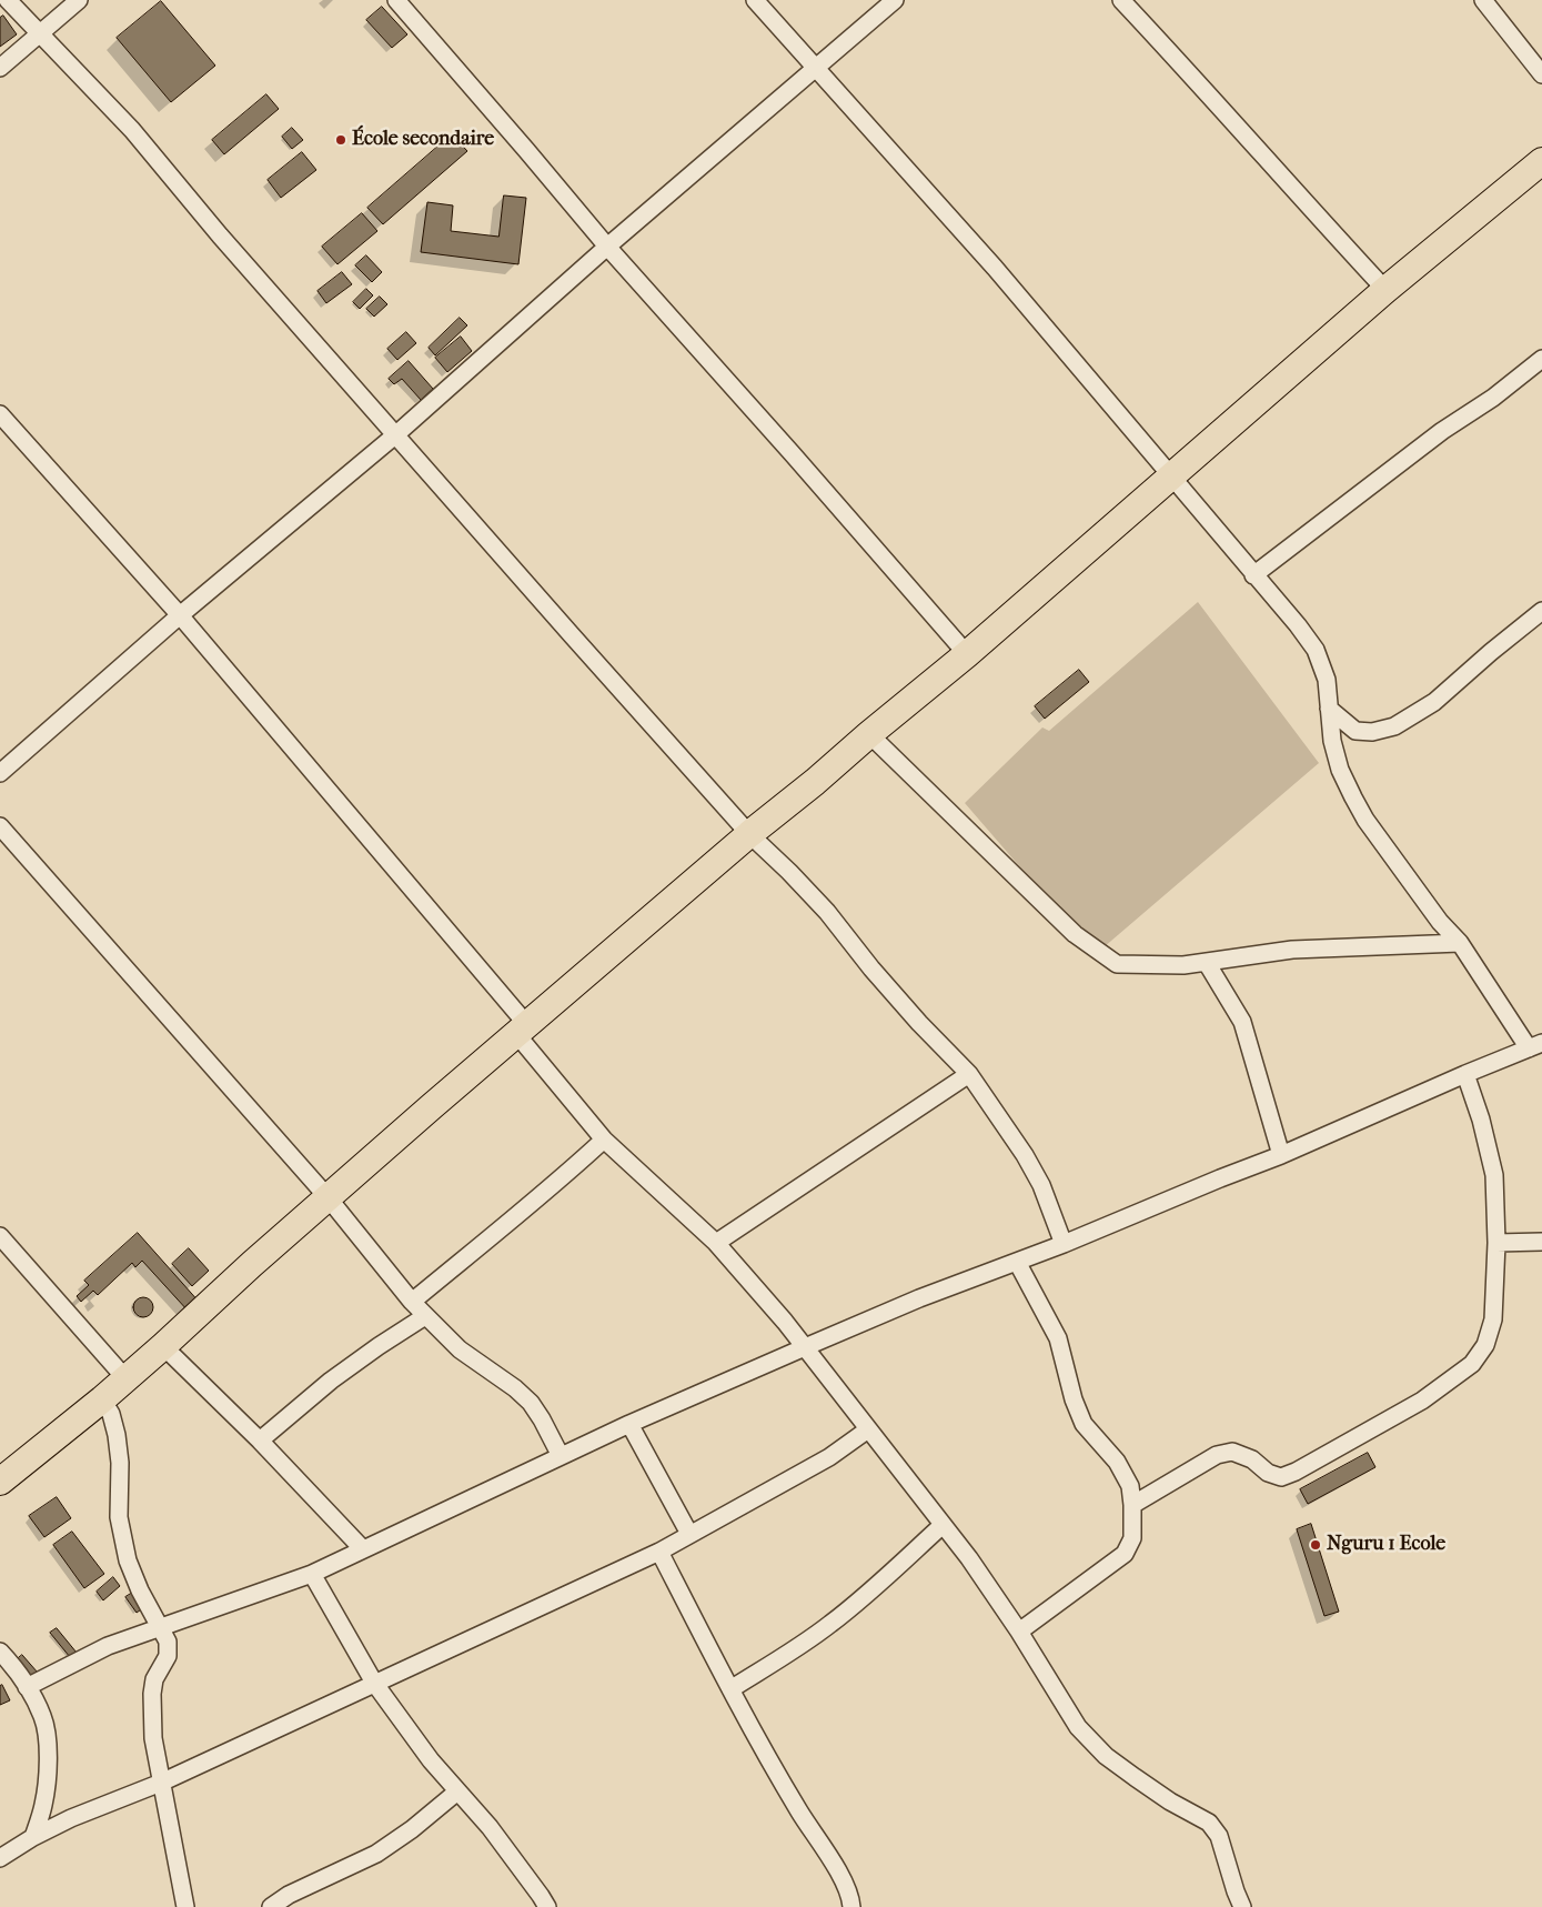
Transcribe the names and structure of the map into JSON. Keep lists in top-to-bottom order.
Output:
{
  "places": ["École secondaire", "Nguru 1 Ecole"]
}
